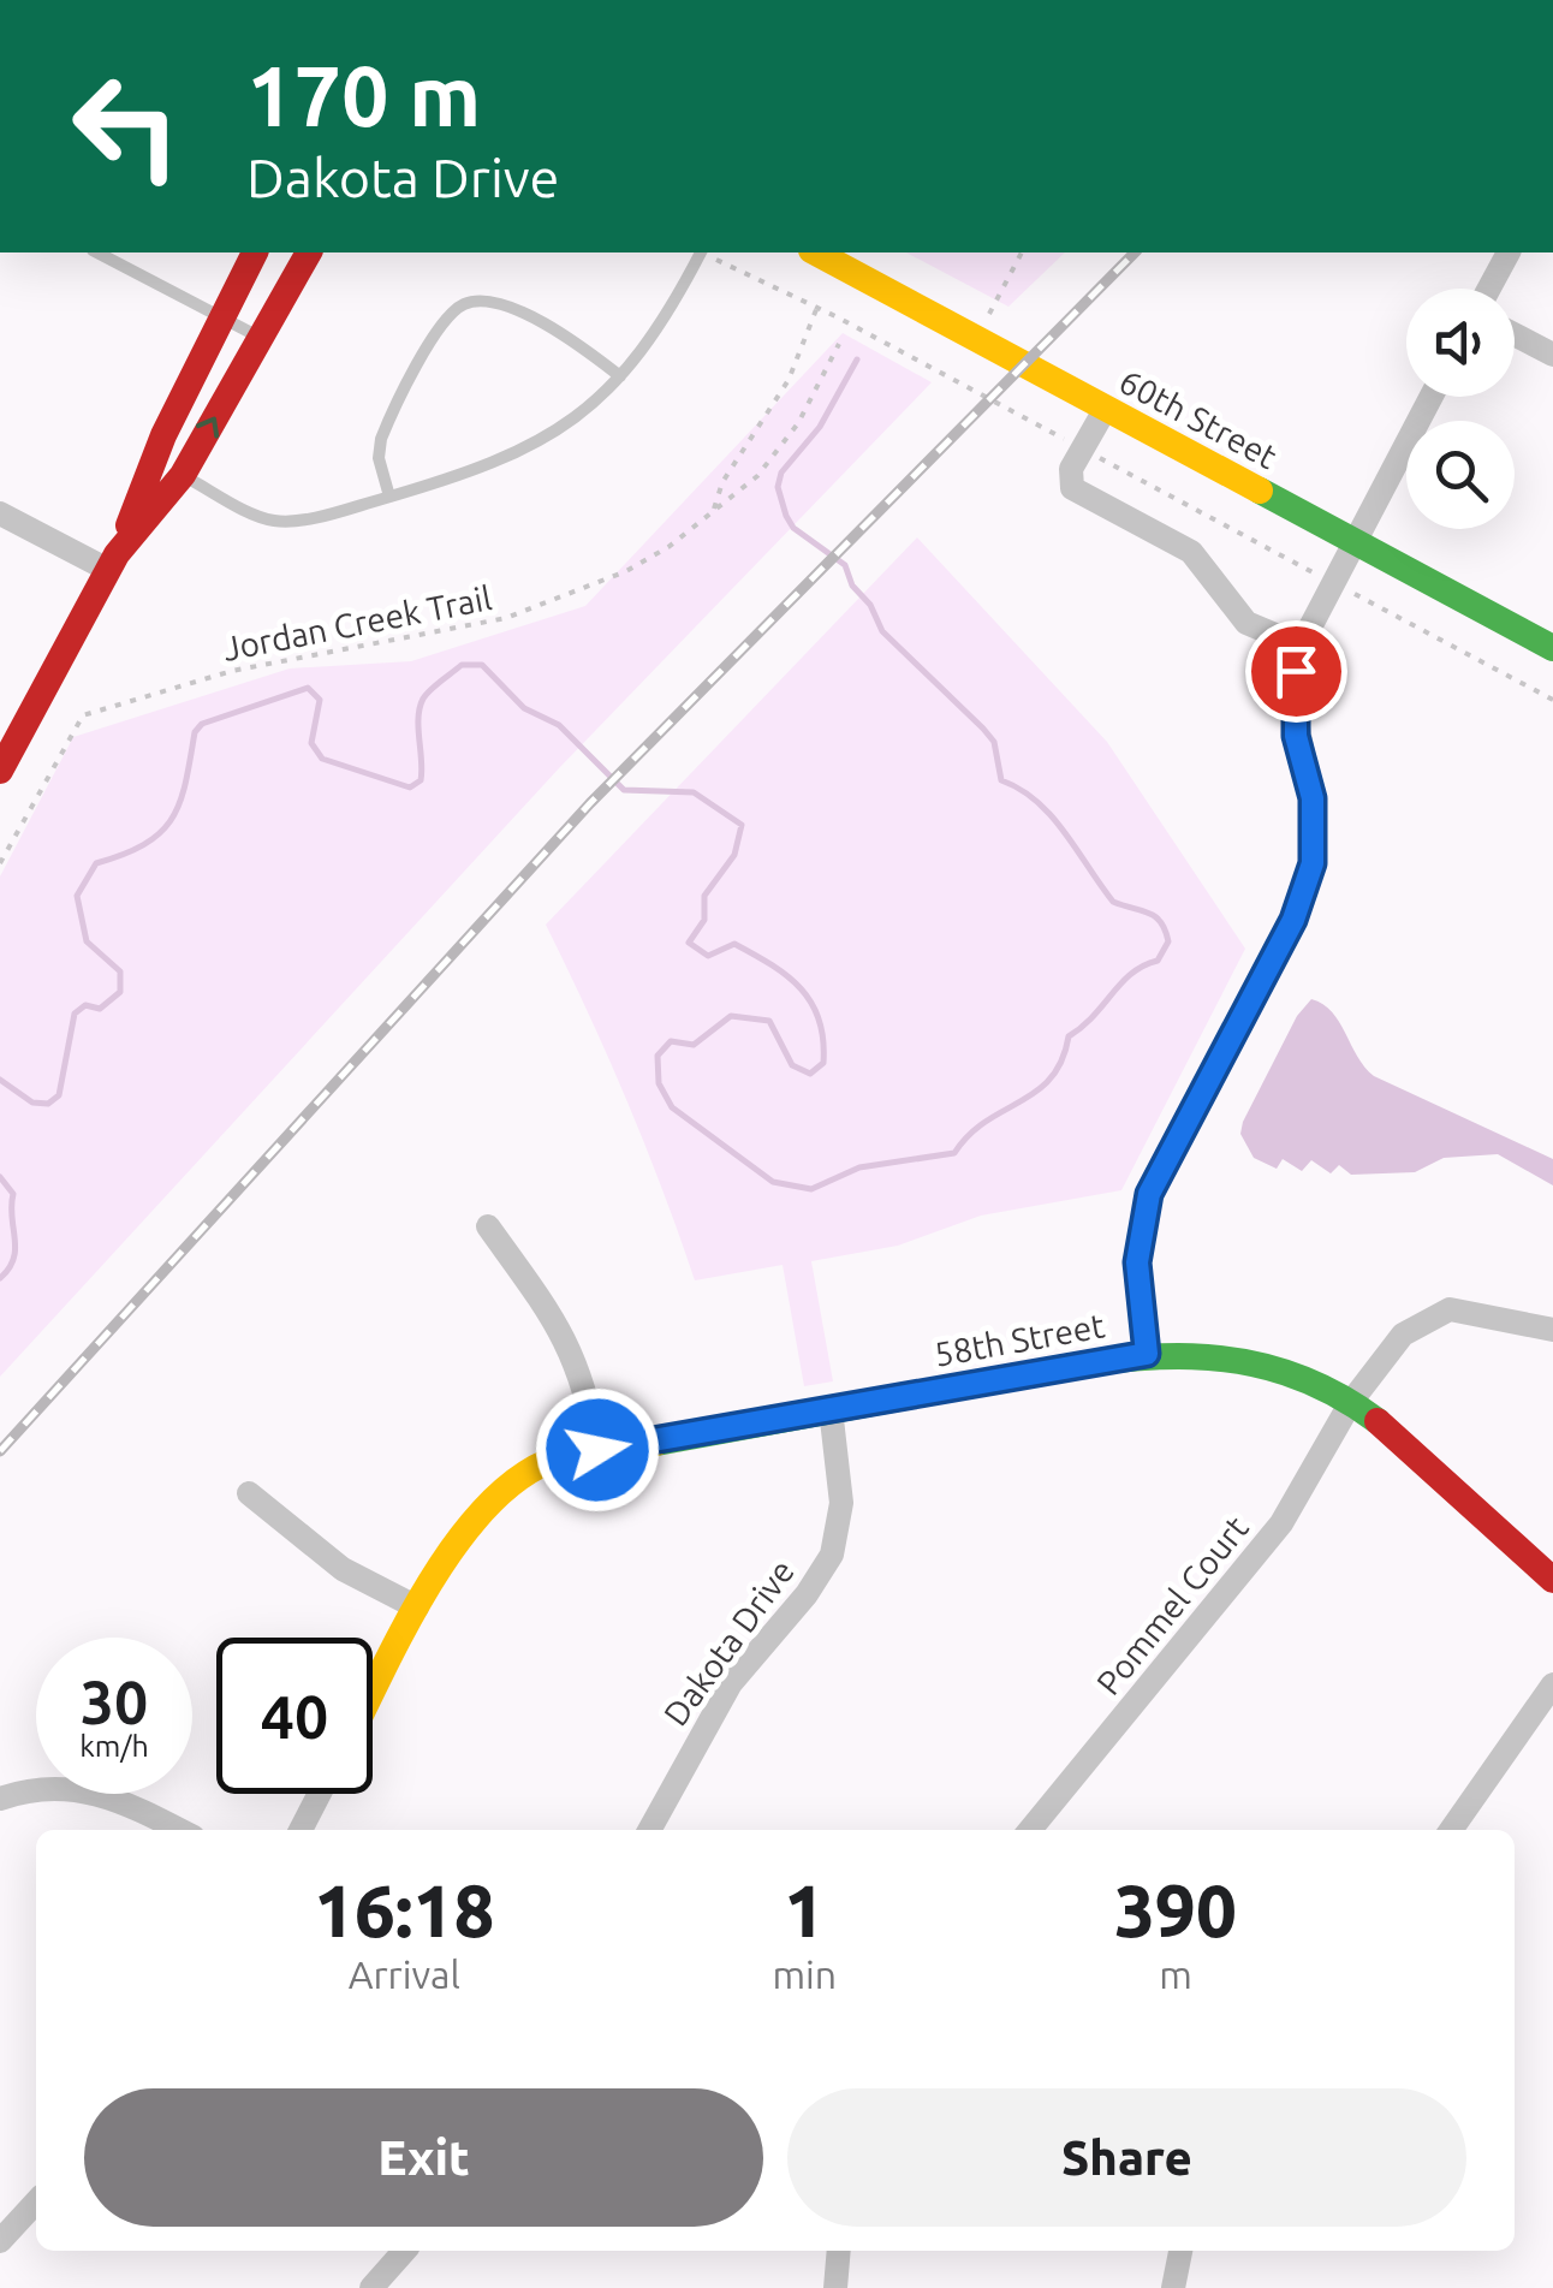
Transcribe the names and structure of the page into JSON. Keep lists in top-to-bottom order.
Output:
{
  "streets": {
    "main road": ["60th Street", "58th Street"],
    "street": ["Pommel Court", "Dakota Drive"],
    "path": ["Jordan Creek Trail"]
  },
  "crossings": [
    ["58th Street", "Pommel Court"],
    ["58th Street", "Dakota Drive"]
  ],
  "page": {
    "turn": ["170 m", "Dakota Drive"],
    "speed": "30 km/h",
    "limit": "40",
    "eta": [
      "16:18",
      "Arrival",
      "1",
      "min",
      "390",
      "m"
    ],
    "buttons": ["Exit", "Share"]
  }
}
